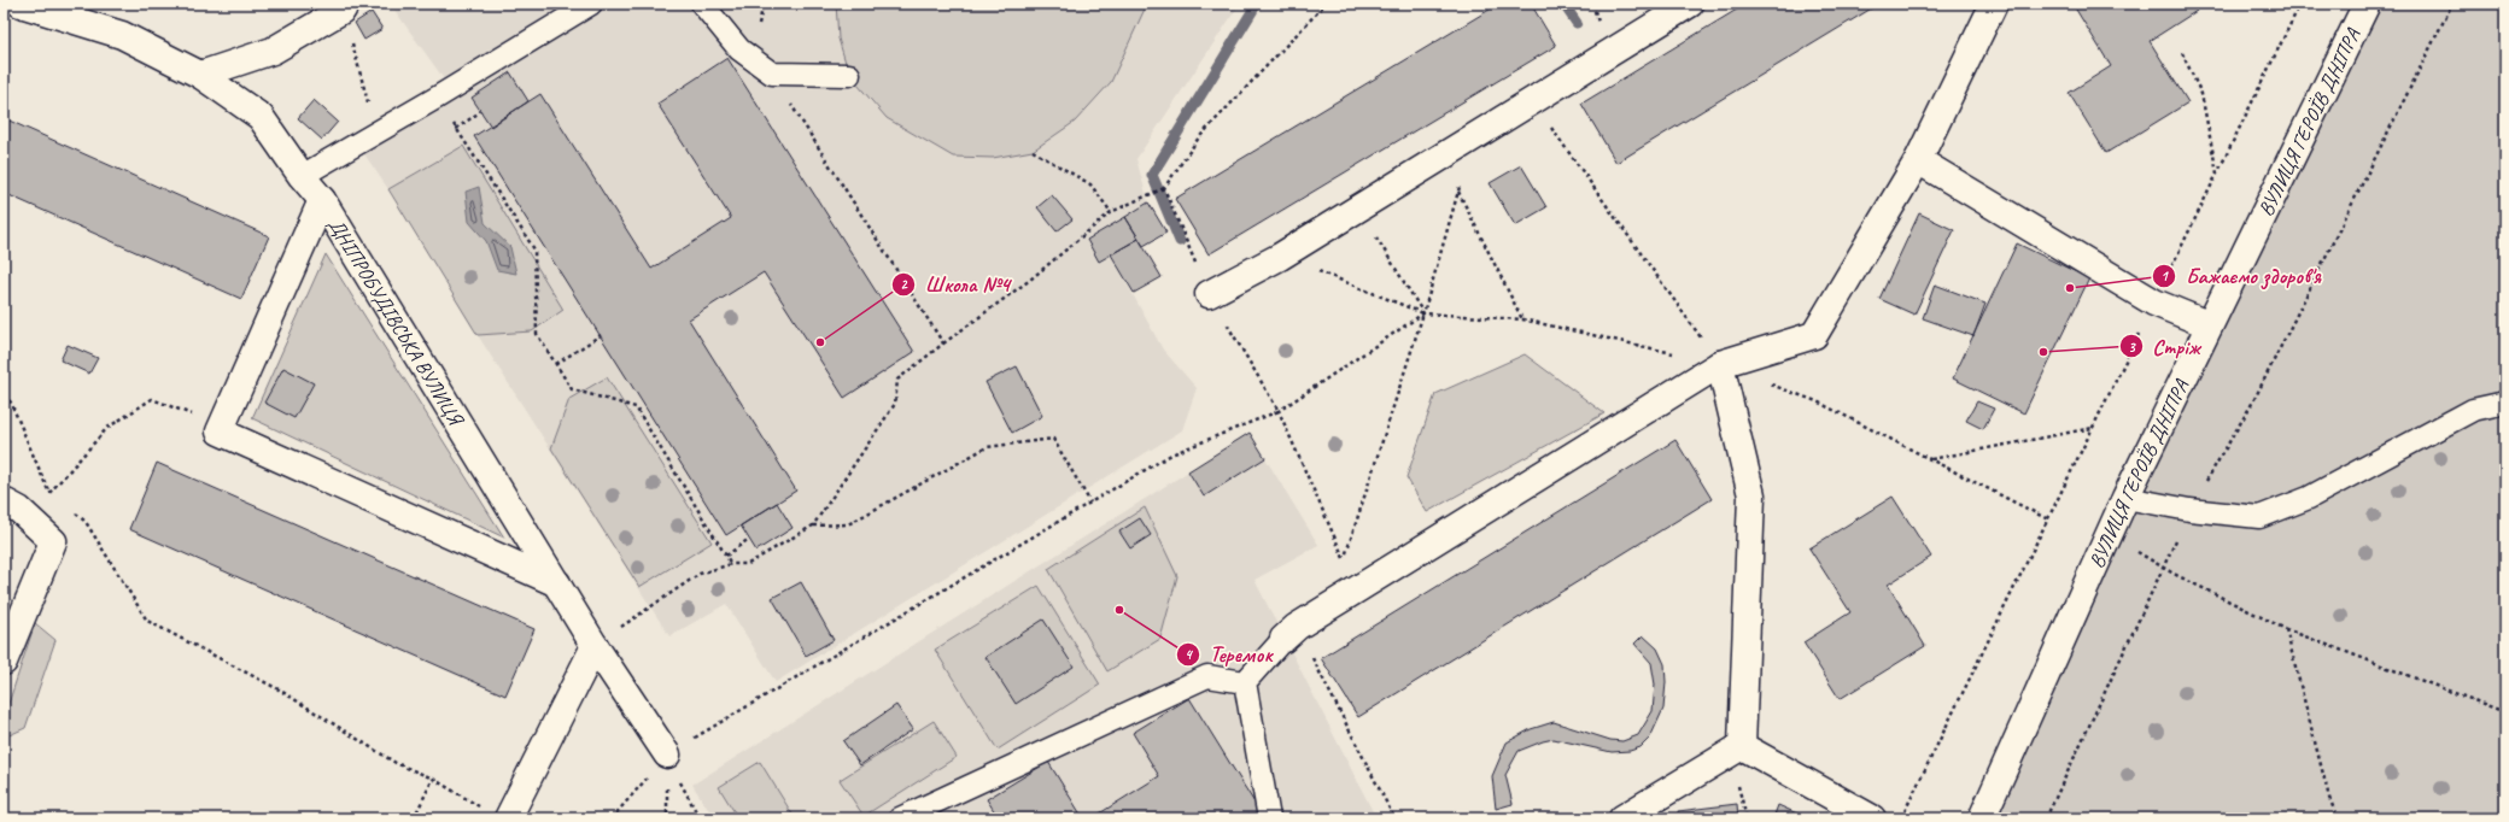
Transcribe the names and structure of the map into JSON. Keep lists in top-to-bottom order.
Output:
{
  "streets": {
    "street": ["ВУЛИЦЯ ГЕРОЇВ ДНІПРА", "ДНІПРОБУДІВСЬКА ВУЛИЦЯ"]
  },
  "places": [
    "Бажаємо здоров'я",
    "Школа №4",
    "Стріж",
    "Теремок"
  ]
}
